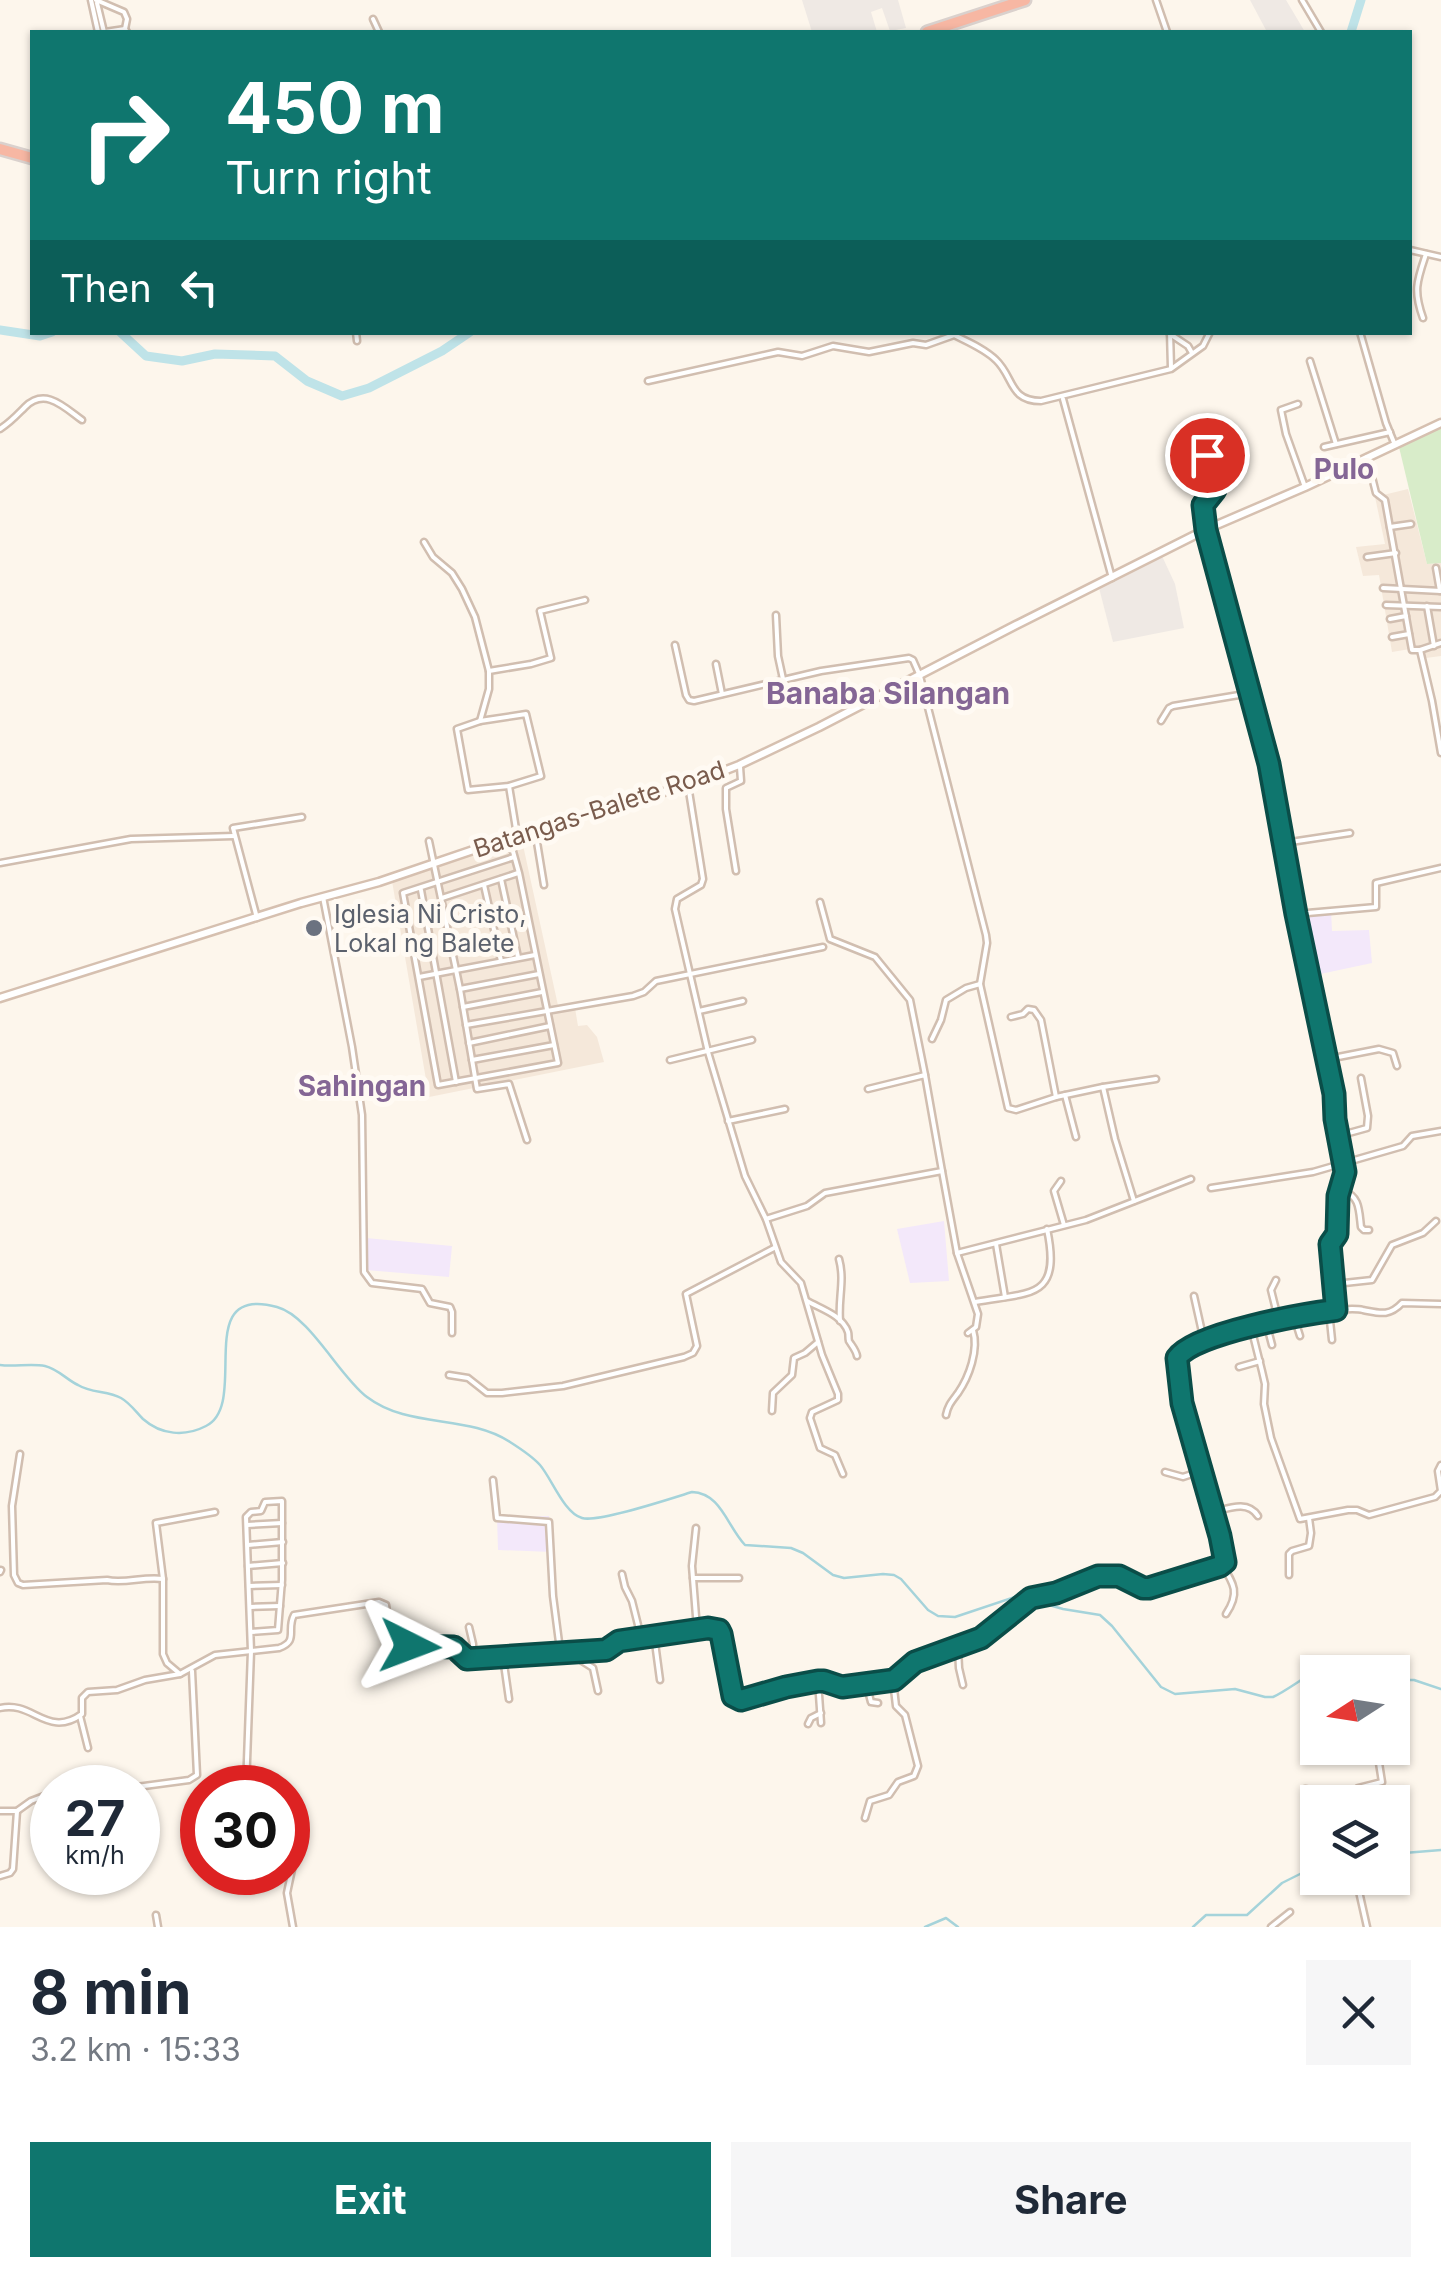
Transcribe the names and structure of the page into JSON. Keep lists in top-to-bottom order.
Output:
{
  "streets": {
    "main road": ["Batangas-Balete Road"]
  },
  "districts": ["Pulo", "Banaba Silangan", "Sahingan"],
  "places": ["Iglesia Ni Cristo, Lokal ng Balete"],
  "north": "left",
  "page": {
    "turn": ["450 m", "Turn right"],
    "then": "Then",
    "speed": "27 km/h",
    "limit": "30",
    "heading": ["8 min", "3.2 km · 15:33"],
    "buttons": ["Exit", "Share"]
  }
}
